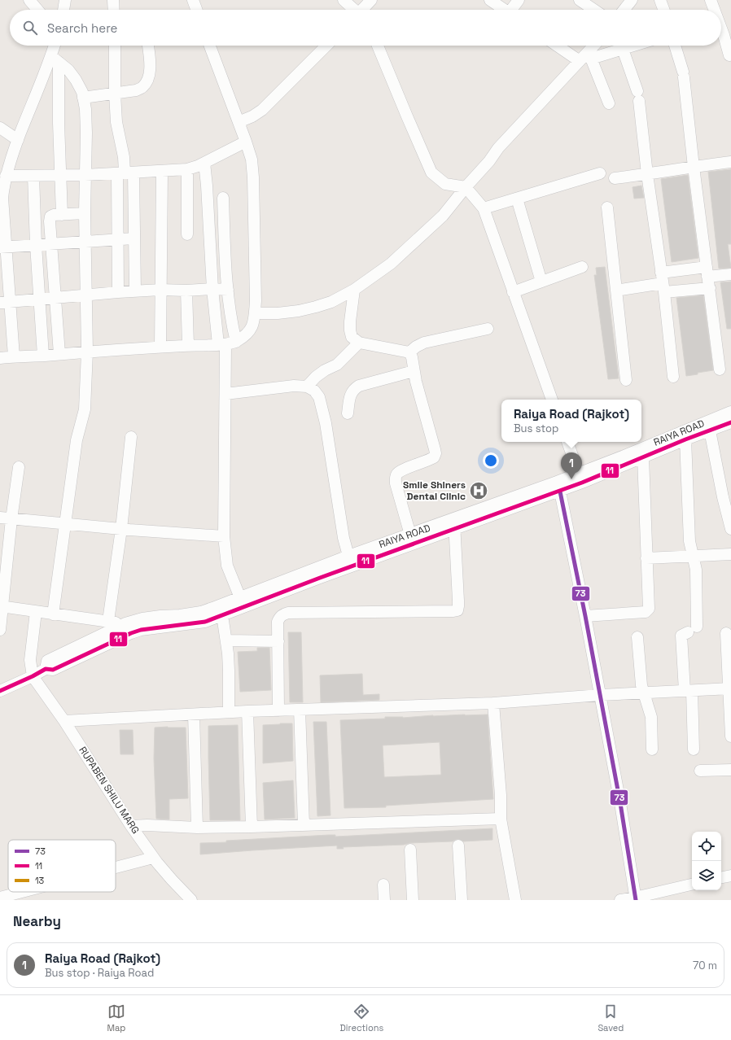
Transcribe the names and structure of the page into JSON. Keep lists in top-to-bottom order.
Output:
{
  "streets": {
    "street": ["RAIYA ROAD", "RUPABEN SHILU MARG"]
  },
  "crossings": [
    ["RAIYA ROAD", "RUPABEN SHILU MARG"]
  ],
  "places": {
    "hospital": ["Smile Shiners Dental Clinic"]
  },
  "lines": ["transit line 11", "transit line 73"],
  "legend": ["73", "11", "13"],
  "page": {
    "search": "Search here",
    "popup": ["Raiya Road (Rajkot)", "Bus stop"],
    "pins": "1",
    "heading": "Nearby",
    "list": [
      {
        "mark": "1",
        "name": "Raiya Road (Rajkot)",
        "note": "Bus stop · Raiya Road",
        "value": "70 m"
      }
    ],
    "nav": ["Map", "Directions", "Saved"]
  }
}
